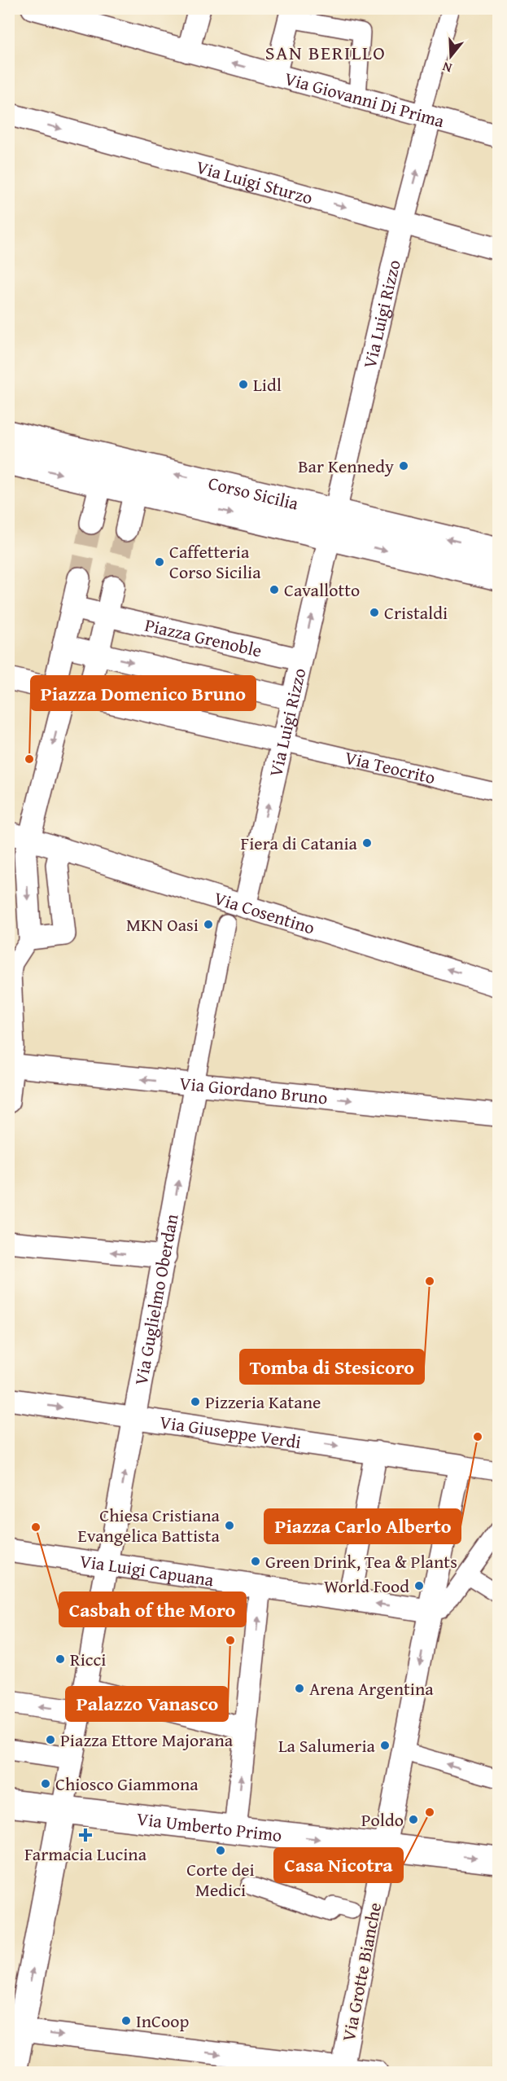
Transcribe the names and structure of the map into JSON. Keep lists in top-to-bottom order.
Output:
{
  "streets": {
    "main road": ["Corso Sicilia", "Via Umberto Primo"],
    "street": [
      "Via Giovanni Di Prima",
      "Via Luigi Sturzo",
      "Via Luigi Rizzo",
      "Piazza Grenoble",
      "Via Teocrito",
      "Via Cosentino",
      "Via Giordano Bruno",
      "Via Guglielmo Oberdan",
      "Via Giuseppe Verdi",
      "Via Luigi Capuana",
      "Via Grotte Bianche"
    ]
  },
  "crossings": [
    ["Via Giovanni Di Prima", "Via Luigi Rizzo"],
    ["Via Luigi Sturzo", "Via Luigi Rizzo"],
    ["Via Luigi Rizzo", "Corso Sicilia"],
    ["Via Luigi Rizzo", "Piazza Grenoble"],
    ["Via Luigi Rizzo", "Via Teocrito"],
    ["Via Luigi Rizzo", "Via Cosentino"],
    ["Via Giordano Bruno", "Via Guglielmo Oberdan"],
    ["Via Guglielmo Oberdan", "Via Giuseppe Verdi"],
    ["Via Guglielmo Oberdan", "Via Luigi Capuana"],
    ["Via Giuseppe Verdi", "Via Grotte Bianche"],
    ["Via Luigi Capuana", "Via Grotte Bianche"],
    ["Via Umberto Primo", "Via Grotte Bianche"]
  ],
  "one_way": [
    "Via Luigi Sturzo",
    "Via Luigi Rizzo",
    "Via Cosentino",
    "Via Guglielmo Oberdan",
    "Via Umberto Primo"
  ],
  "districts": ["SAN BERILLO"],
  "places": {
    "other": [
      "Lidl",
      "Bar Kennedy",
      "Caffetteria Corso Sicilia",
      "Cavallotto",
      "Cristaldi",
      "Piazza Domenico Bruno",
      "Fiera di Catania",
      "MKN Oasi",
      "Tomba di Stesicoro",
      "Pizzeria Katane",
      "Piazza Carlo Alberto",
      "Chiesa Cristiana Evangelica Battista",
      "Casbah of the Moro",
      "Green Drink, Tea & Plants",
      "World Food",
      "Palazzo Vanasco",
      "Ricci",
      "Arena Argentina",
      "Piazza Ettore Majorana",
      "La Salumeria",
      "Chiosco Giammona",
      "Casa Nicotra",
      "Poldo",
      "Corte dei Medici",
      "InCoop"
    ],
    "health": ["Farmacia Lucina"]
  },
  "north": "bottom"
}
